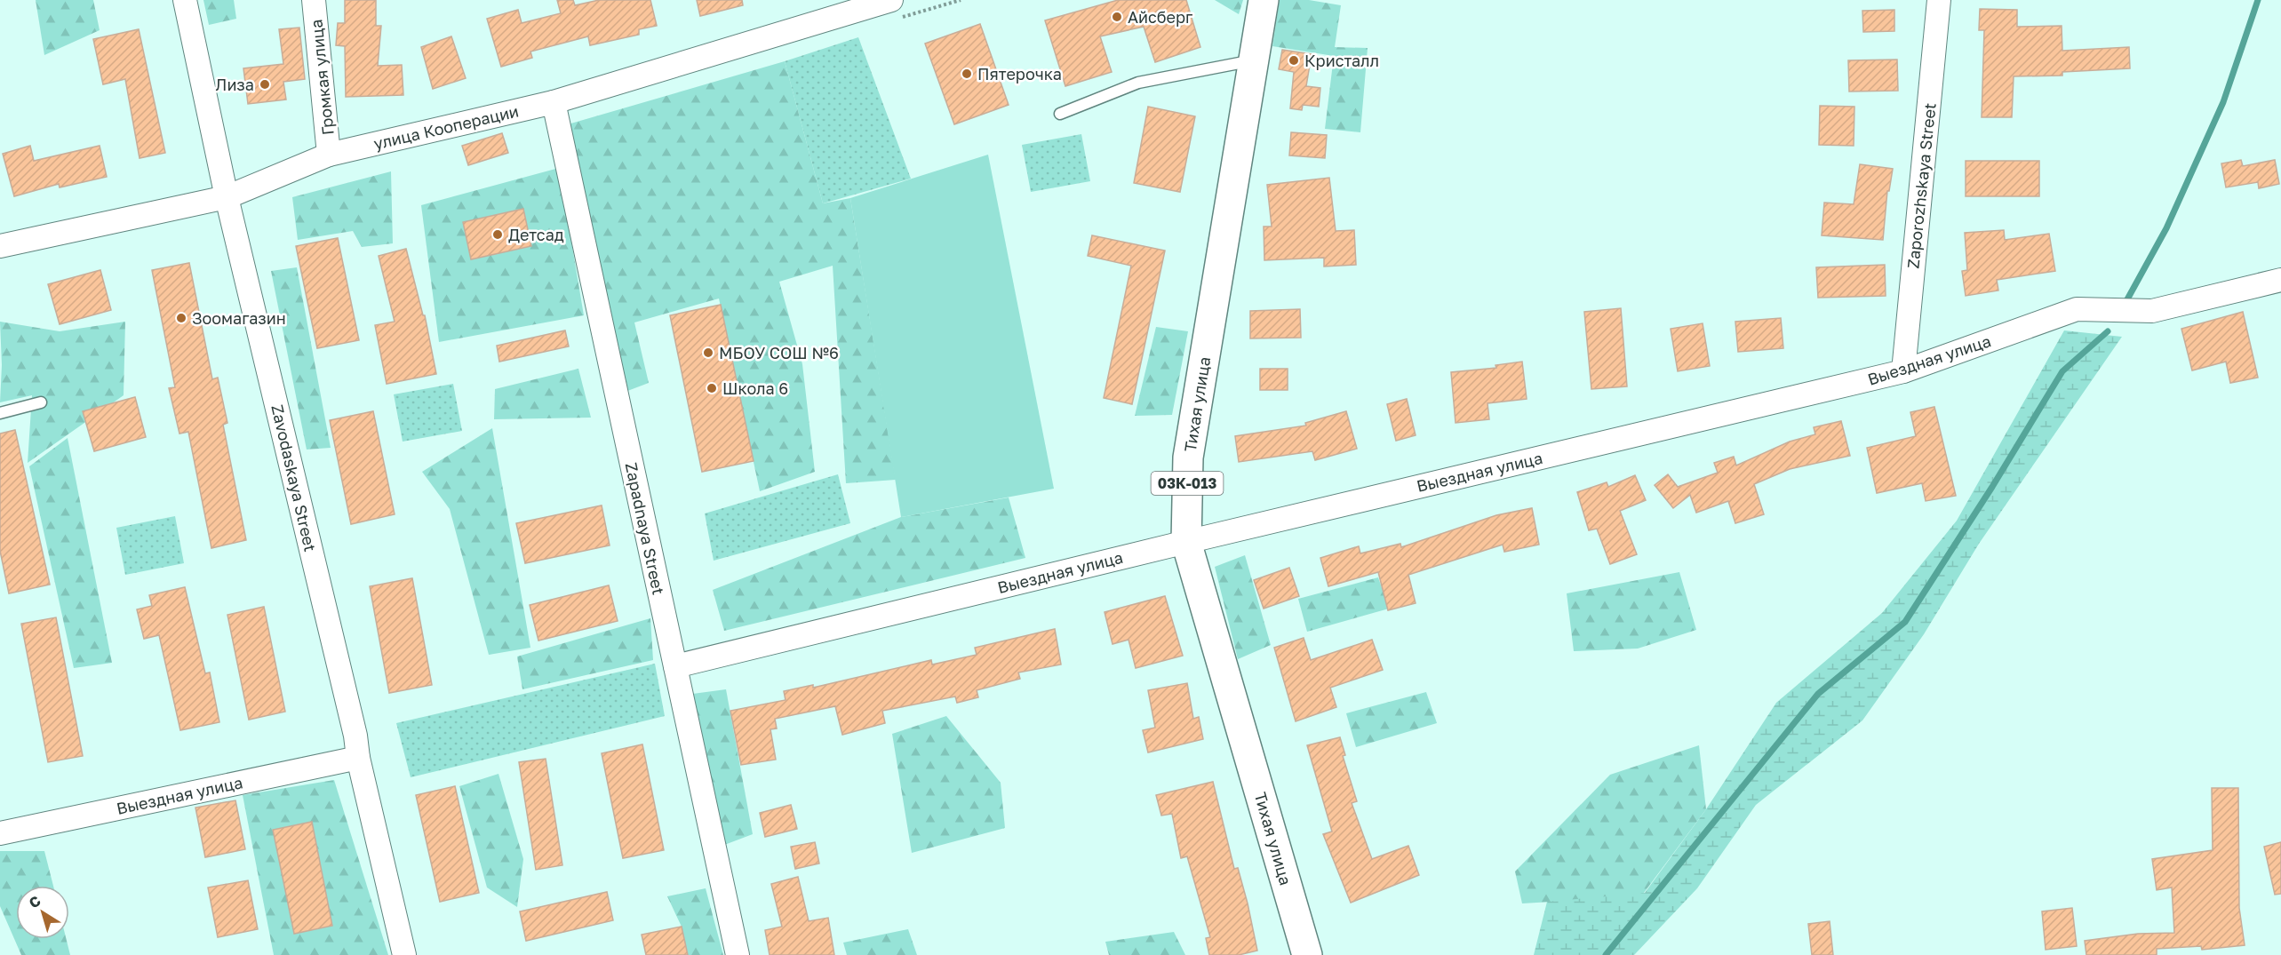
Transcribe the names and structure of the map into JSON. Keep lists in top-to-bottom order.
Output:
{
  "streets": {
    "main road": ["Тихая улица", "03К-013"],
    "street": [
      "Громкая улица",
      "улица Кооперации",
      "Zaporozhskaya Street",
      "Выездная улица",
      "Zavodaskaya Street",
      "Zapadnaya Street"
    ]
  },
  "crossings": [
    ["Громкая улица", "улица Кооперации"],
    ["улица Кооперации", "Zavodaskaya Street"],
    ["улица Кооперации", "Zapadnaya Street"],
    ["Zaporozhskaya Street", "Выездная улица"],
    ["Выездная улица", "Тихая улица"],
    ["Выездная улица", "Zavodaskaya Street"],
    ["Выездная улица", "Zapadnaya Street"]
  ],
  "places": [
    "Айсберг",
    "Кристалл",
    "Пятерочка",
    "Лиза",
    "Детсад",
    "Зоомагазин",
    "МБОУ СОШ №6",
    "Школа 6"
  ],
  "north": "top left"
}
